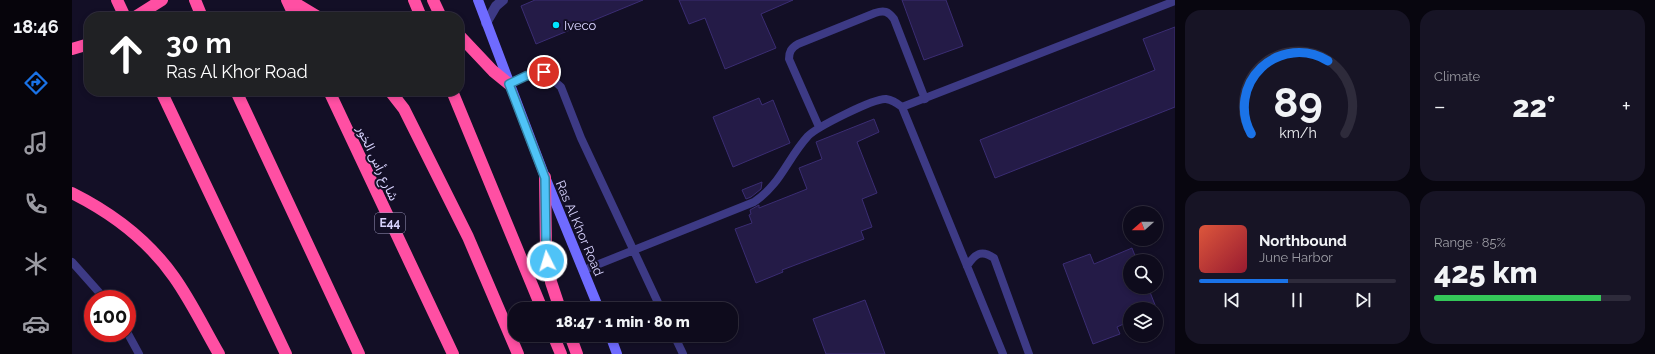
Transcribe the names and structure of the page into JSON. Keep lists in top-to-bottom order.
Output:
{
  "streets": {
    "highway": ["شارع رأس الخور", "E44"],
    "street": ["Ras Al Khor Road"]
  },
  "places": ["Iveco"],
  "north": "left",
  "page": {
    "tabs": "18:46",
    "tile": [
      "Climate",
      ["Range · 85%", "425 km"]
    ],
    "turn": ["30 m", "Ras Al Khor Road"],
    "heat": ["−", "22°", "+"],
    "song": ["Northbound", "June Harbor"],
    "limit": "100",
    "trip": "18:47 · 1 min · 80 m",
    "gauge": ["89", "km/h"]
  }
}
